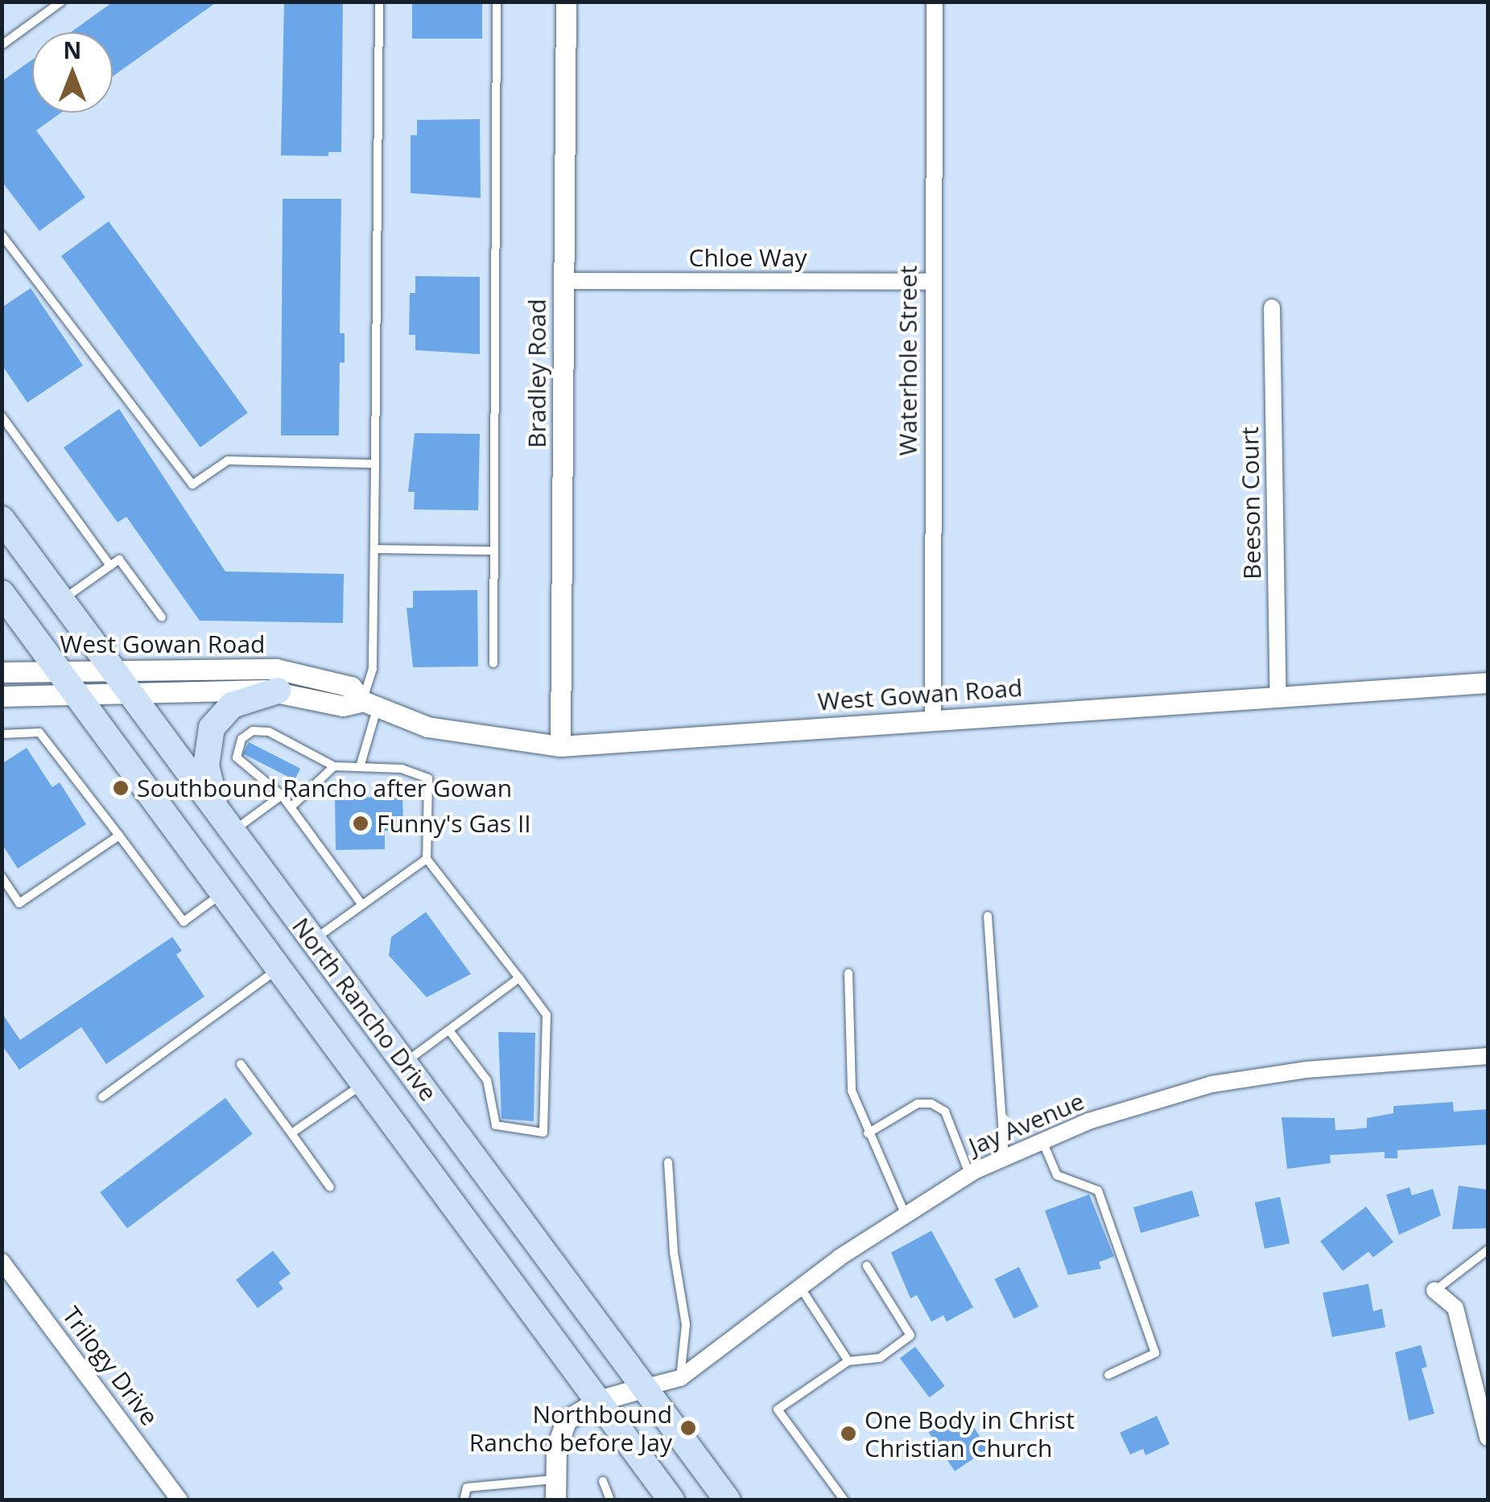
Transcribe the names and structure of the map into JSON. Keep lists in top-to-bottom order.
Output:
{
  "streets": {
    "main road": ["North Rancho Drive"],
    "street": [
      "Chloe Way",
      "Waterhole Street",
      "Bradley Road",
      "Beeson Court",
      "West Gowan Road",
      "Jay Avenue",
      "Trilogy Drive"
    ]
  },
  "crossings": [
    ["Chloe Way", "Waterhole Street"],
    ["Chloe Way", "Bradley Road"],
    ["Waterhole Street", "West Gowan Road"],
    ["Bradley Road", "West Gowan Road"],
    ["Beeson Court", "West Gowan Road"],
    ["West Gowan Road", "North Rancho Drive"],
    ["North Rancho Drive", "Jay Avenue"]
  ],
  "places": [
    "Southbound Rancho after Gowan",
    "Funny's Gas II",
    "Northbound Rancho before Jay",
    "One Body in Christ Christian Church"
  ],
  "north": "top"
}
